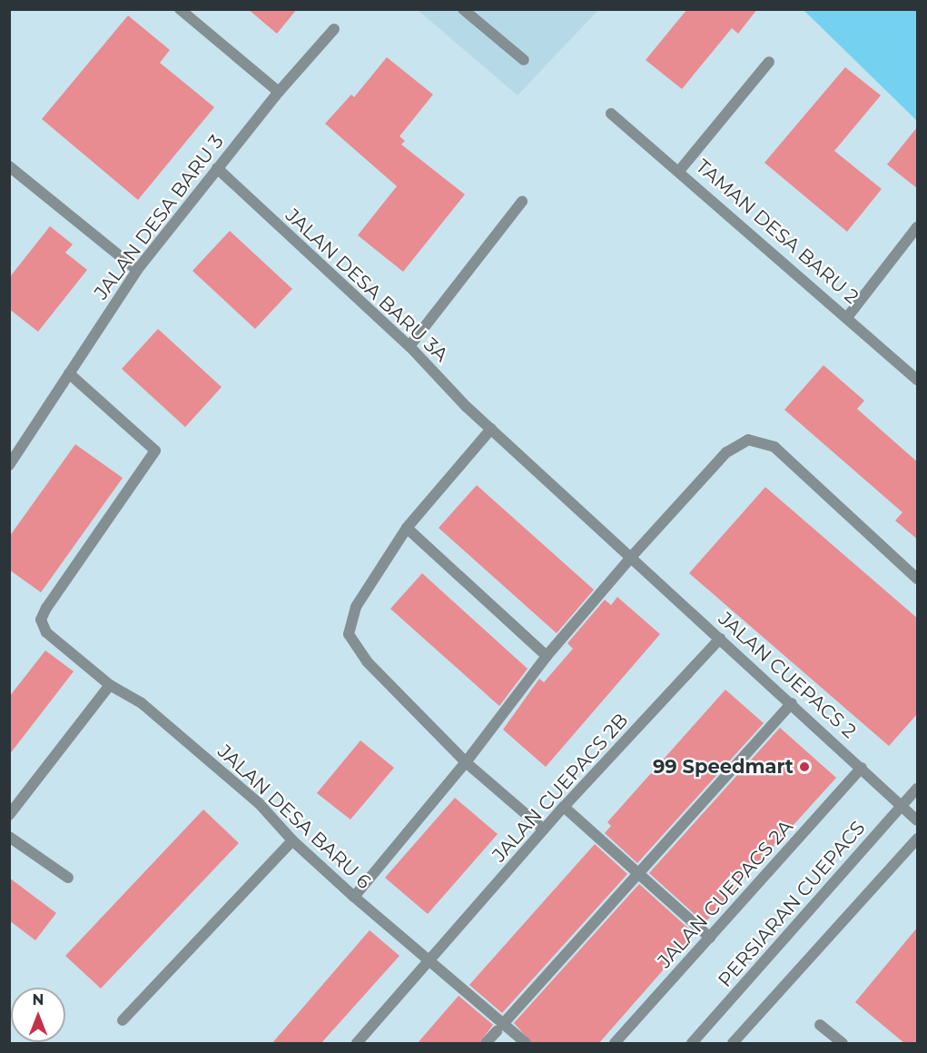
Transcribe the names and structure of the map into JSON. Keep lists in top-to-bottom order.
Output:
{
  "streets": {
    "street": [
      "JALAN DESA BARU 3",
      "TAMAN DESA BARU 2",
      "JALAN DESA BARU 3A",
      "JALAN CUEPACS 2",
      "JALAN CUEPACS 2B",
      "JALAN DESA BARU 6",
      "JALAN CUEPACS 2A",
      "PERSIARAN CUEPACS"
    ]
  },
  "crossings": [
    ["JALAN DESA BARU 3", "JALAN DESA BARU 3A"],
    ["JALAN DESA BARU 3", "JALAN DESA BARU 6"],
    ["JALAN DESA BARU 3A", "JALAN CUEPACS 2"],
    ["JALAN CUEPACS 2", "JALAN CUEPACS 2B"],
    ["JALAN CUEPACS 2", "JALAN CUEPACS 2A"],
    ["JALAN CUEPACS 2", "PERSIARAN CUEPACS"],
    ["JALAN CUEPACS 2B", "JALAN DESA BARU 6"]
  ],
  "places": ["99 Speedmart"],
  "north": "top"
}
